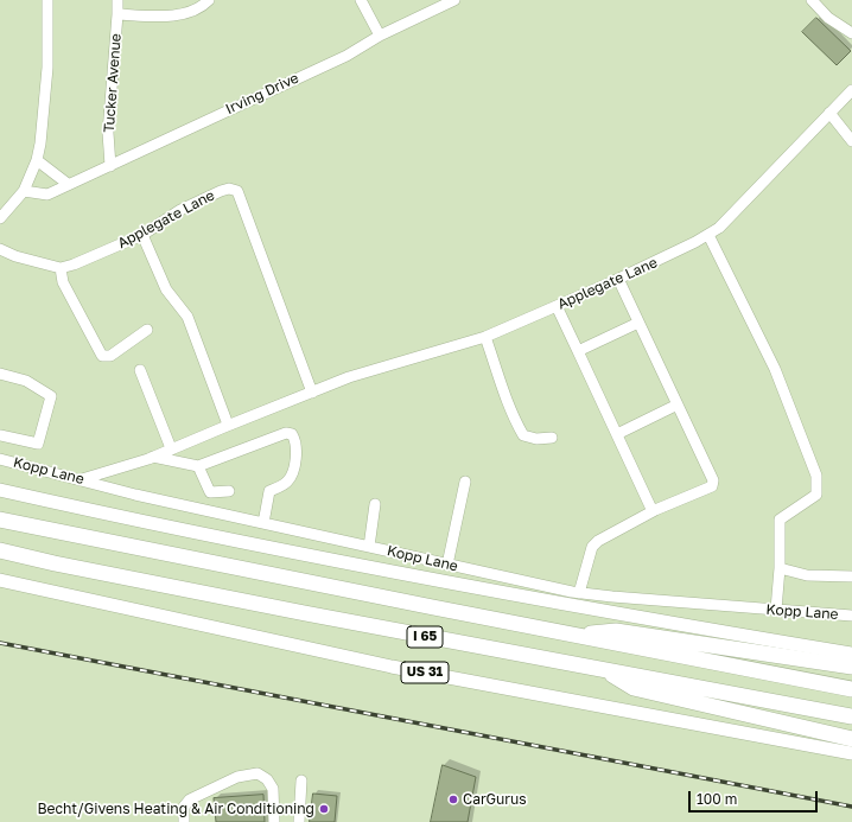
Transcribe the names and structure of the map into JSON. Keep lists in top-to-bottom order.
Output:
{
  "streets": {
    "highway": ["I 65"],
    "main road": ["US 31"],
    "street": [
      "Tucker Avenue",
      "Irving Drive",
      "Applegate Lane",
      "Kopp Lane"
    ]
  },
  "crossings": [
    ["Tucker Avenue", "Irving Drive"],
    ["Applegate Lane", "Kopp Lane"]
  ],
  "places": ["CarGurus", "Becht/Givens Heating & Air Conditioning"],
  "scale_bar": "100 m"
}
